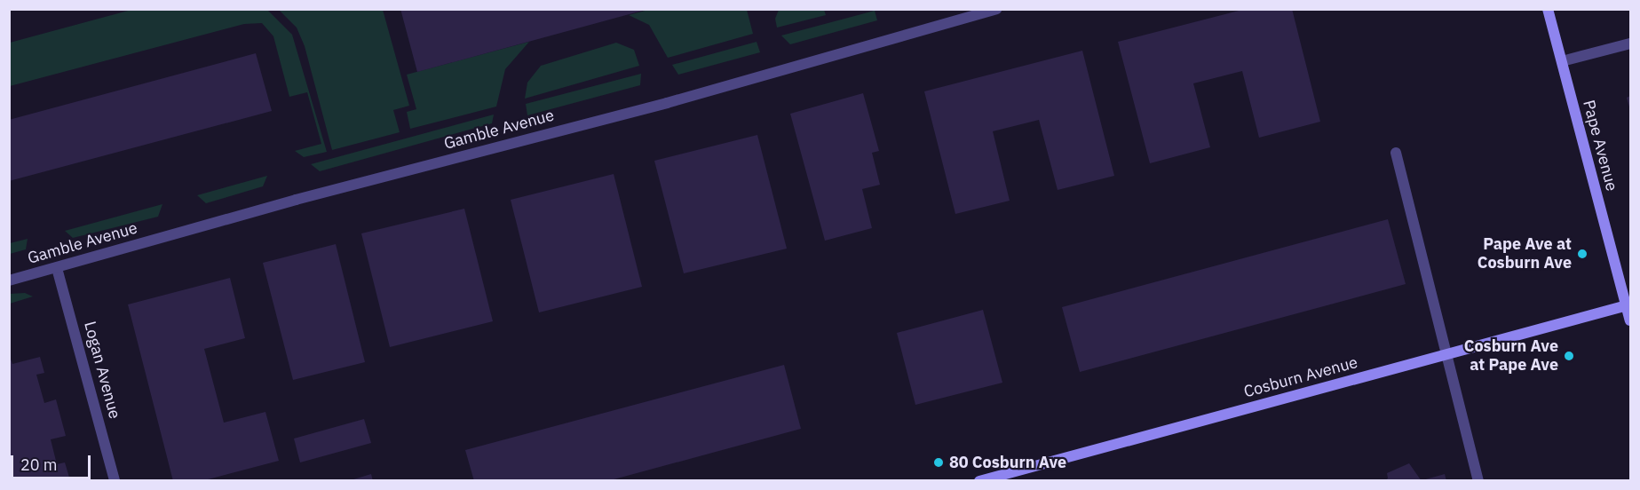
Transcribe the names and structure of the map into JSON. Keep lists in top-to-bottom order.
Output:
{
  "streets": {
    "street": [
      "Gamble Avenue",
      "Pape Avenue",
      "Logan Avenue",
      "Cosburn Avenue"
    ]
  },
  "crossings": [
    ["Gamble Avenue", "Logan Avenue"],
    ["Pape Avenue", "Cosburn Avenue"]
  ],
  "places": ["Pape Ave at Cosburn Ave", "Cosburn Ave at Pape Ave", "80 Cosburn Ave"],
  "scale_bar": "20 m"
}
